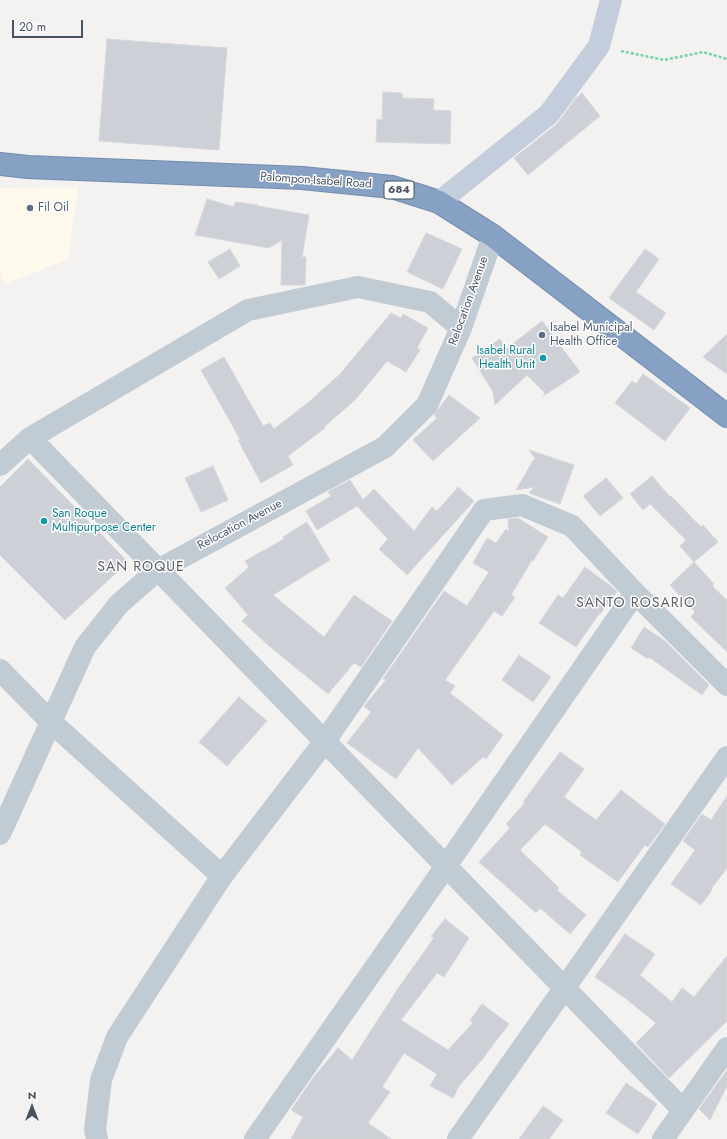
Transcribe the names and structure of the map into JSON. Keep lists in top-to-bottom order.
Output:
{
  "streets": {
    "highway": ["Palompon-Isabel Road", "684"],
    "street": ["Relocation Avenue"]
  },
  "crossings": [
    ["Palompon-Isabel Road", "Relocation Avenue"]
  ],
  "districts": ["SAN ROQUE", "SANTO ROSARIO"],
  "places": [
    "Fil Oil",
    "Isabel Municipal Health Office",
    "Isabel Rural Health Unit",
    "San Roque Multipurpose Center"
  ],
  "scale_bar": "20 m",
  "north": "top"
}
